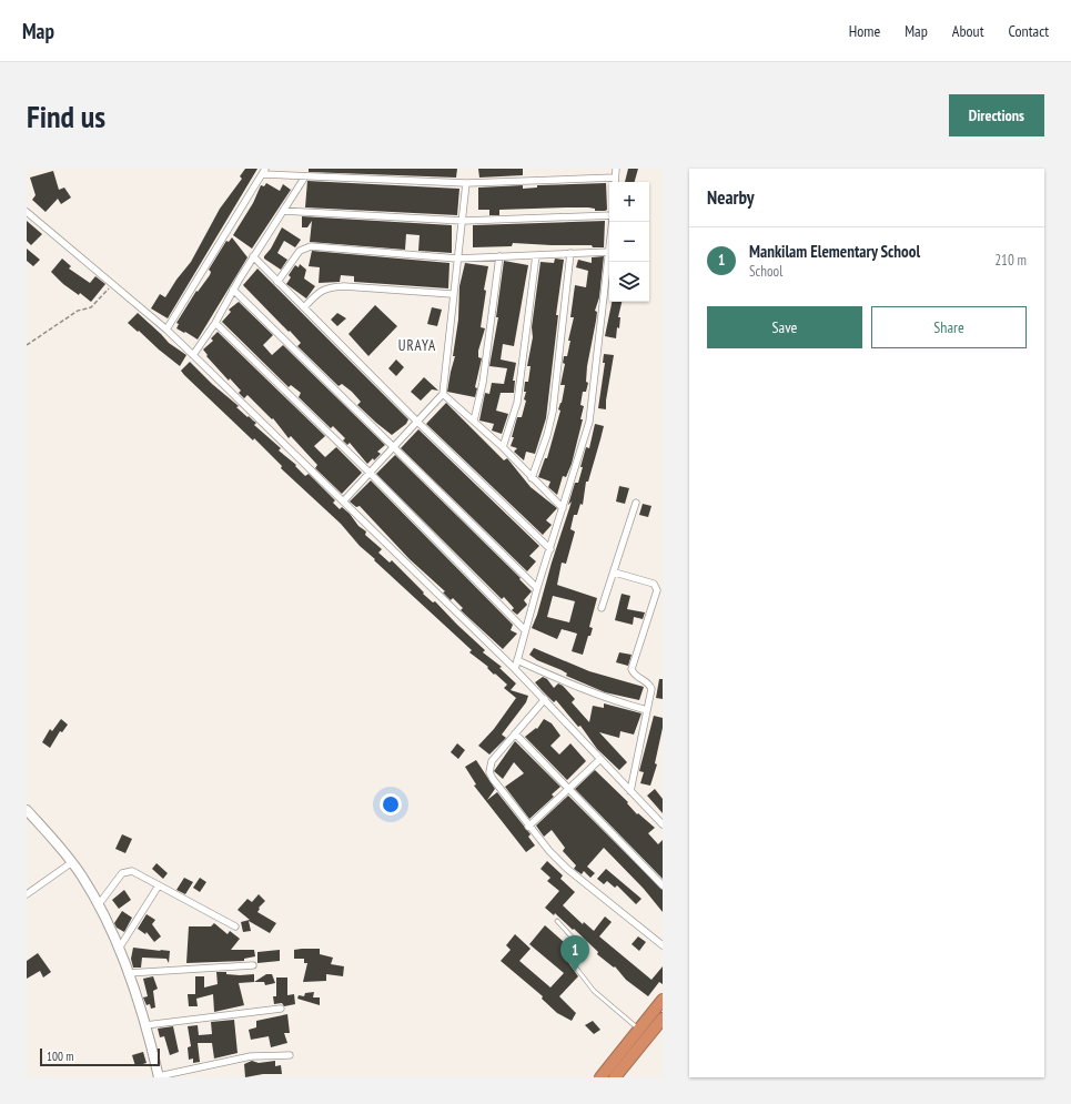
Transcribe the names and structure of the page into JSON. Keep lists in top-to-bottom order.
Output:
{
  "districts": ["URAYA"],
  "scale_bar": "100 m",
  "page": {
    "header": "Map",
    "nav": [
      "Home",
      "Map",
      "About",
      "Contact"
    ],
    "buttons": [
      "Directions",
      ["Save", "Share"]
    ],
    "title": "Find us",
    "heading": "Nearby",
    "map_buttons": ["+", "−"],
    "list": [
      {
        "mark": "1",
        "name": "Mankilam Elementary School",
        "note": "School",
        "value": "210 m"
      }
    ],
    "pins": "1",
    "scale": "100 m"
  }
}
